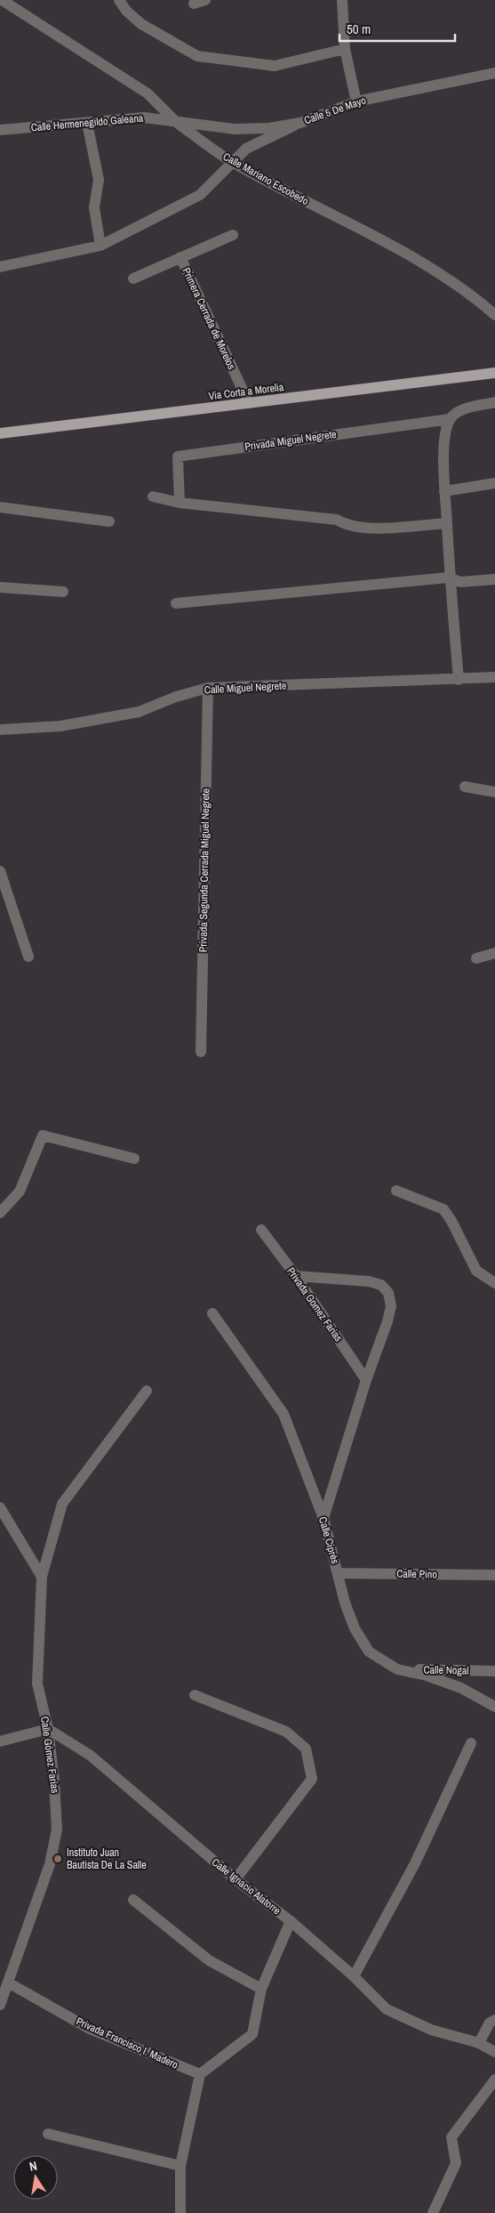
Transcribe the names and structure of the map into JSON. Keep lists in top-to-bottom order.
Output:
{
  "streets": {
    "main road": ["Via Corta a Morelia"],
    "street": [
      "Calle 5 De Mayo",
      "Calle Hermenegildo Galeana",
      "Calle Mariano Escobedo",
      "Primera Cerrada de Morelos",
      "Privada Miguel Negrete",
      "Calle Miguel Negrete",
      "Privada Segunda Cerrada Miguel Negrete",
      "Privada Gomez Farias",
      "Calle Ciprés",
      "Calle Pino",
      "Calle Nogal",
      "Calle Gómez Farías",
      "Calle Ignacio Alatorre",
      "Privada Francisco I. Madero"
    ]
  },
  "crossings": [
    ["Calle 5 De Mayo", "Calle Hermenegildo Galeana"],
    ["Calle 5 De Mayo", "Calle Mariano Escobedo"],
    ["Calle Hermenegildo Galeana", "Calle Mariano Escobedo"],
    ["Primera Cerrada de Morelos", "Via Corta a Morelia"],
    ["Calle Miguel Negrete", "Privada Segunda Cerrada Miguel Negrete"],
    ["Calle Ciprés", "Calle Pino"],
    ["Calle Ciprés", "Calle Nogal"],
    ["Calle Gómez Farías", "Calle Ignacio Alatorre"],
    ["Calle Gómez Farías", "Privada Francisco I. Madero"]
  ],
  "places": ["Instituto Juan Bautista De La Salle"],
  "scale_bar": "50 m",
  "north": "top"
}
